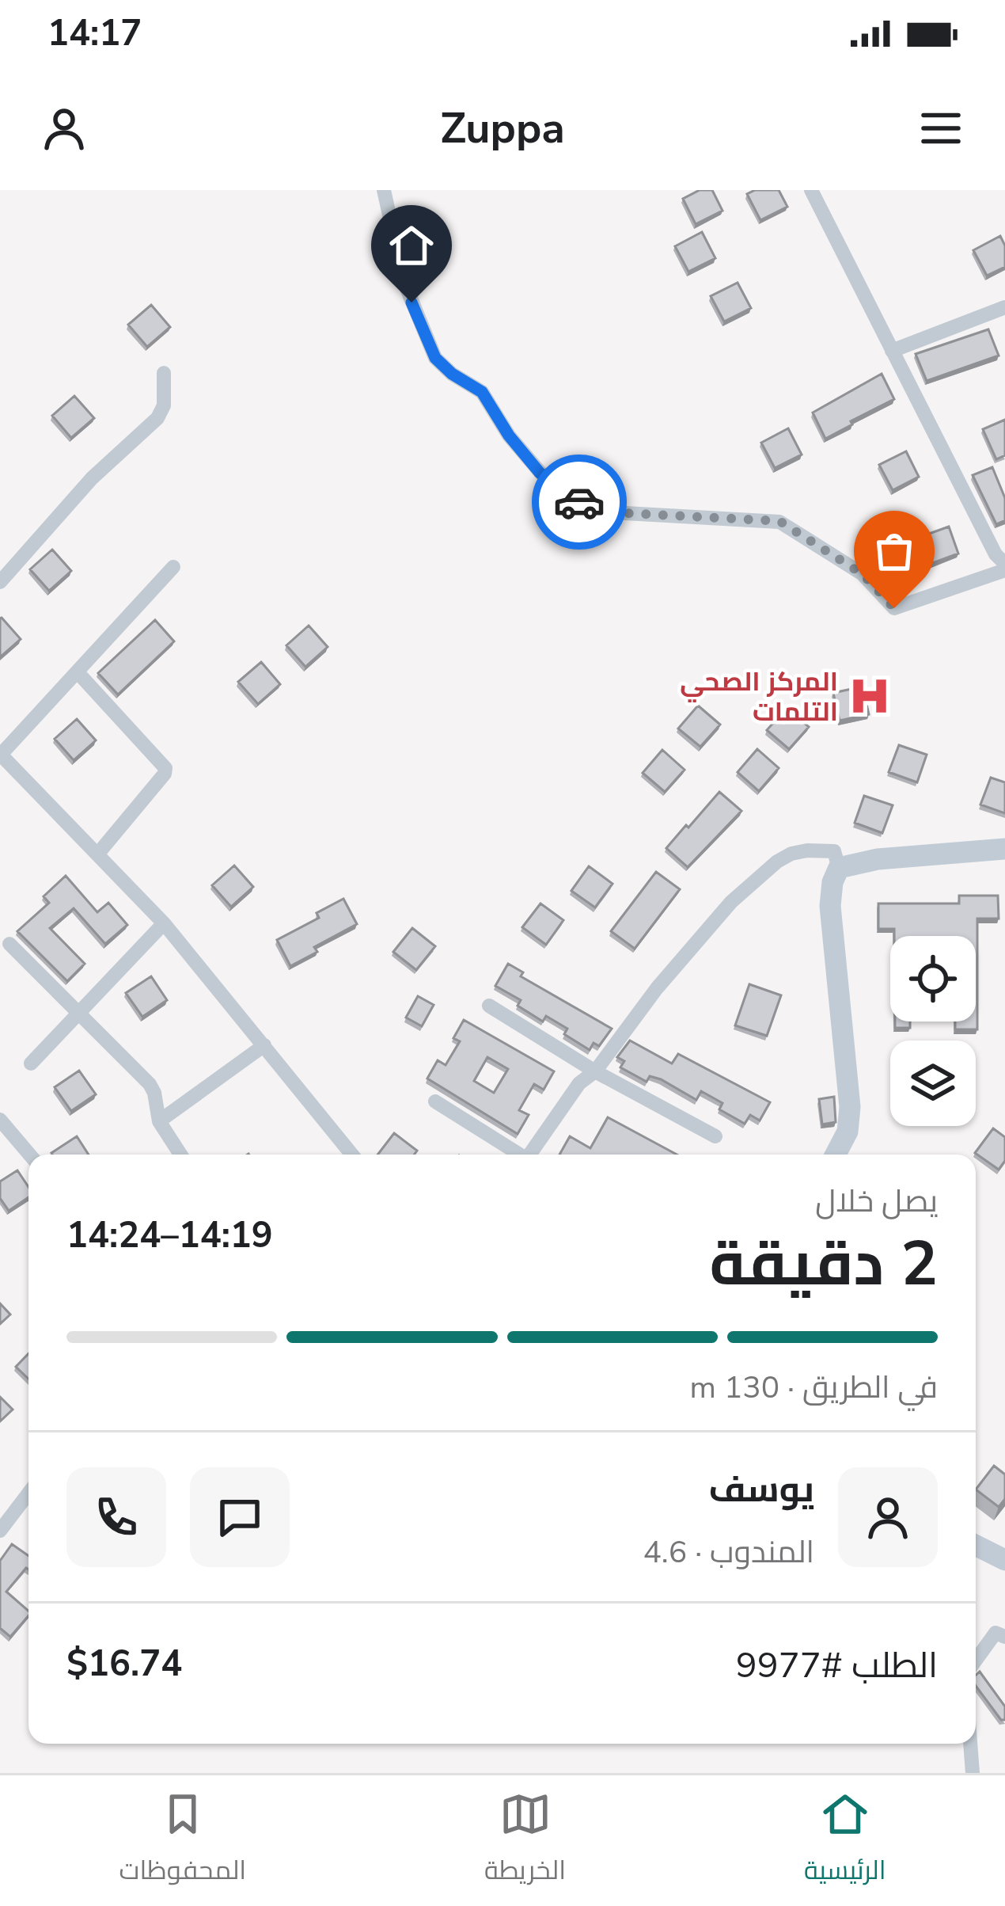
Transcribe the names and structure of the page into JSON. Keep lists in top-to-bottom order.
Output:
{
  "places": {
    "hospital": ["المركز الصحي التلمات"]
  },
  "page": {
    "status": "14:17",
    "header": "Zuppa",
    "heading": ["2 دقيقة", "يصل خلال", "14:19–14:24"],
    "panel": [
      "يوسف",
      "المندوب · 4.6",
      "الطلب #9977",
      "$16.74"
    ],
    "bar": "في الطريق · 130 m",
    "tabs": ["الرئيسية", "الخريطة", "المحفوظات"]
  }
}
